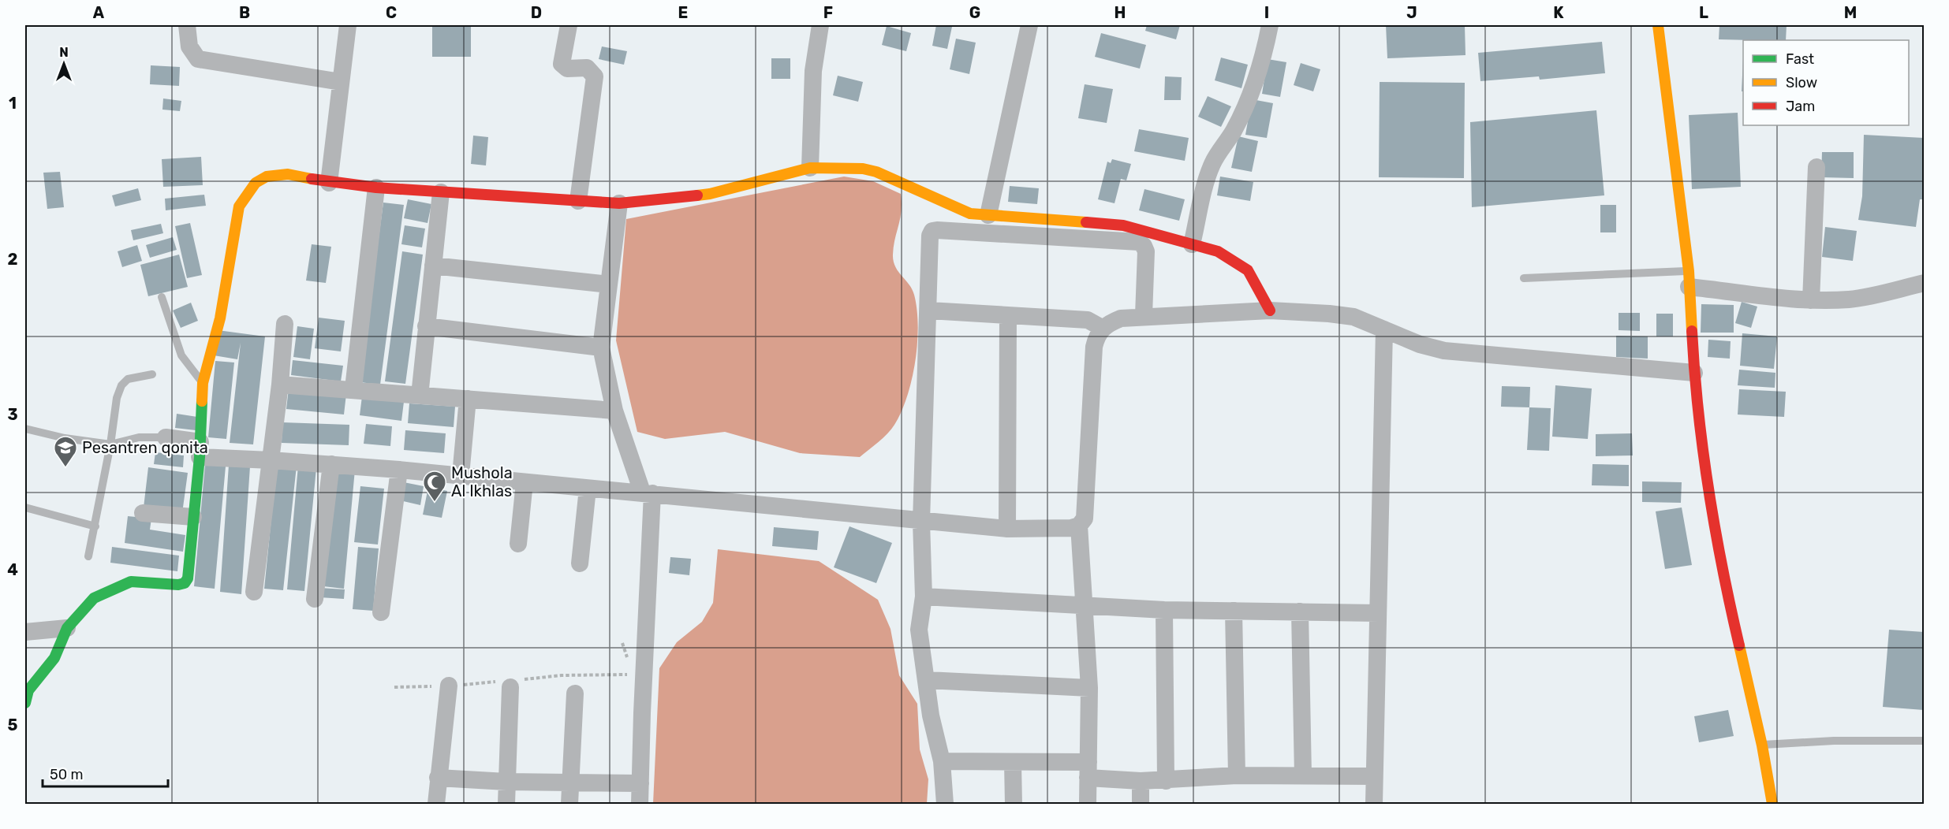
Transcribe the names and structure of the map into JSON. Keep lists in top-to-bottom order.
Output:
{
  "places": {
    "school or university": ["Pesantren qonita"],
    "mosque": ["Mushola Al Ikhlas"]
  },
  "legend": ["Fast", "Slow", "Jam"],
  "scale_bar": "50 m",
  "north": "top",
  "grid": {
    "columns": [
      "A",
      "B",
      "C",
      "D",
      "E",
      "F",
      "G",
      "H",
      "I",
      "J",
      "K",
      "L",
      "M"
    ],
    "rows": [
      "1",
      "2",
      "3",
      "4",
      "5"
    ]
  }
}
